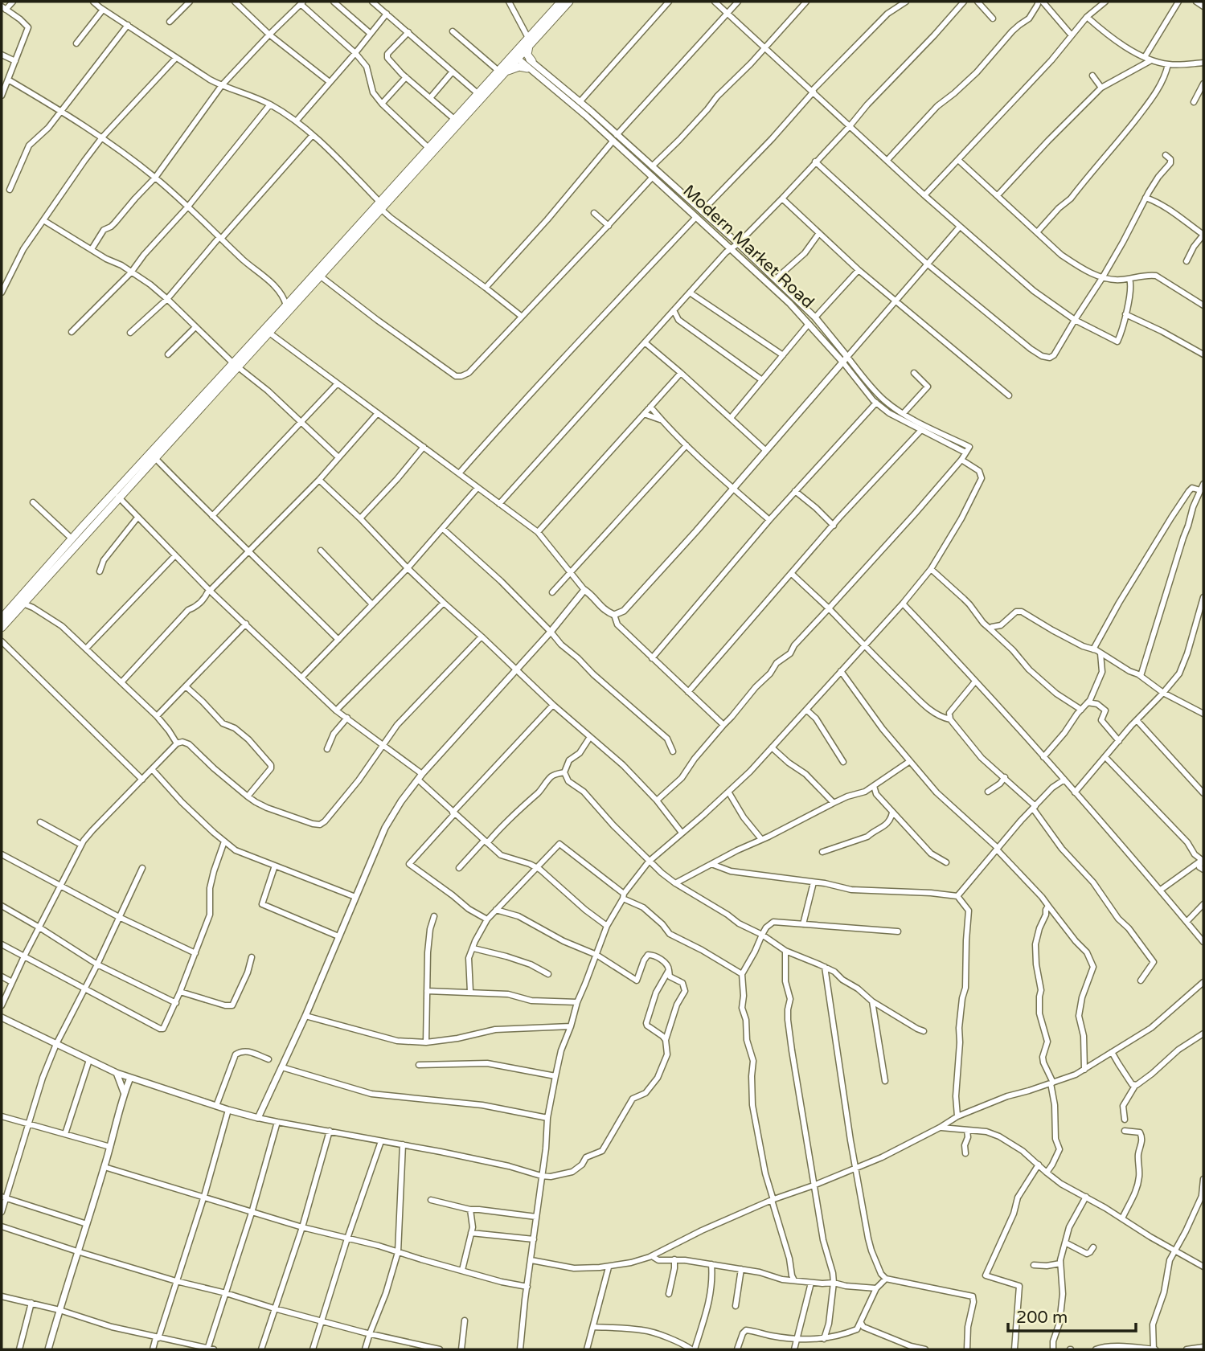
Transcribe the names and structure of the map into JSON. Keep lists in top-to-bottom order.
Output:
{
  "streets": {
    "street": ["Modern Market Road"]
  },
  "scale_bar": "200 m"
}
